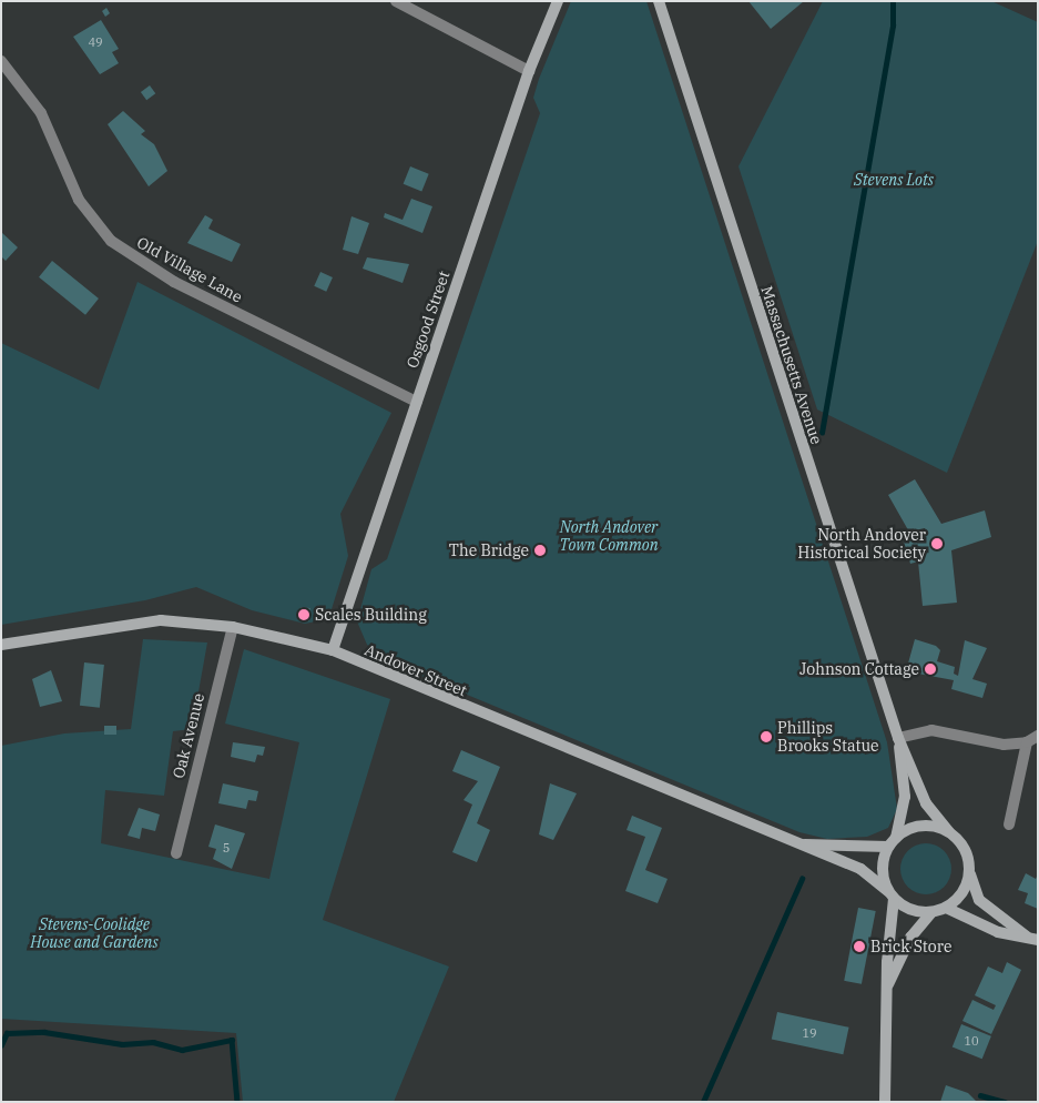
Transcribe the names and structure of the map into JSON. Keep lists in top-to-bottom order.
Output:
{
  "streets": {
    "main road": ["Osgood Street", "Massachusetts Avenue", "Andover Street"],
    "street": ["Old Village Lane", "Oak Avenue"]
  },
  "crossings": [
    ["Old Village Lane", "Osgood Street"],
    ["Osgood Street", "Andover Street"],
    ["Massachusetts Avenue", "Andover Street"],
    ["Andover Street", "Oak Avenue"]
  ],
  "parks": ["Stevens Lots", "North Andover Town Common", "Stevens-Coolidge House and Gardens"],
  "places": [
    "North Andover Historical Society",
    "The Bridge",
    "Scales Building",
    "Johnson Cottage",
    "Phillips Brooks Statue",
    "Brick Store"
  ],
  "house_numbers": [
    "49",
    "5",
    "19",
    "10"
  ]
}
